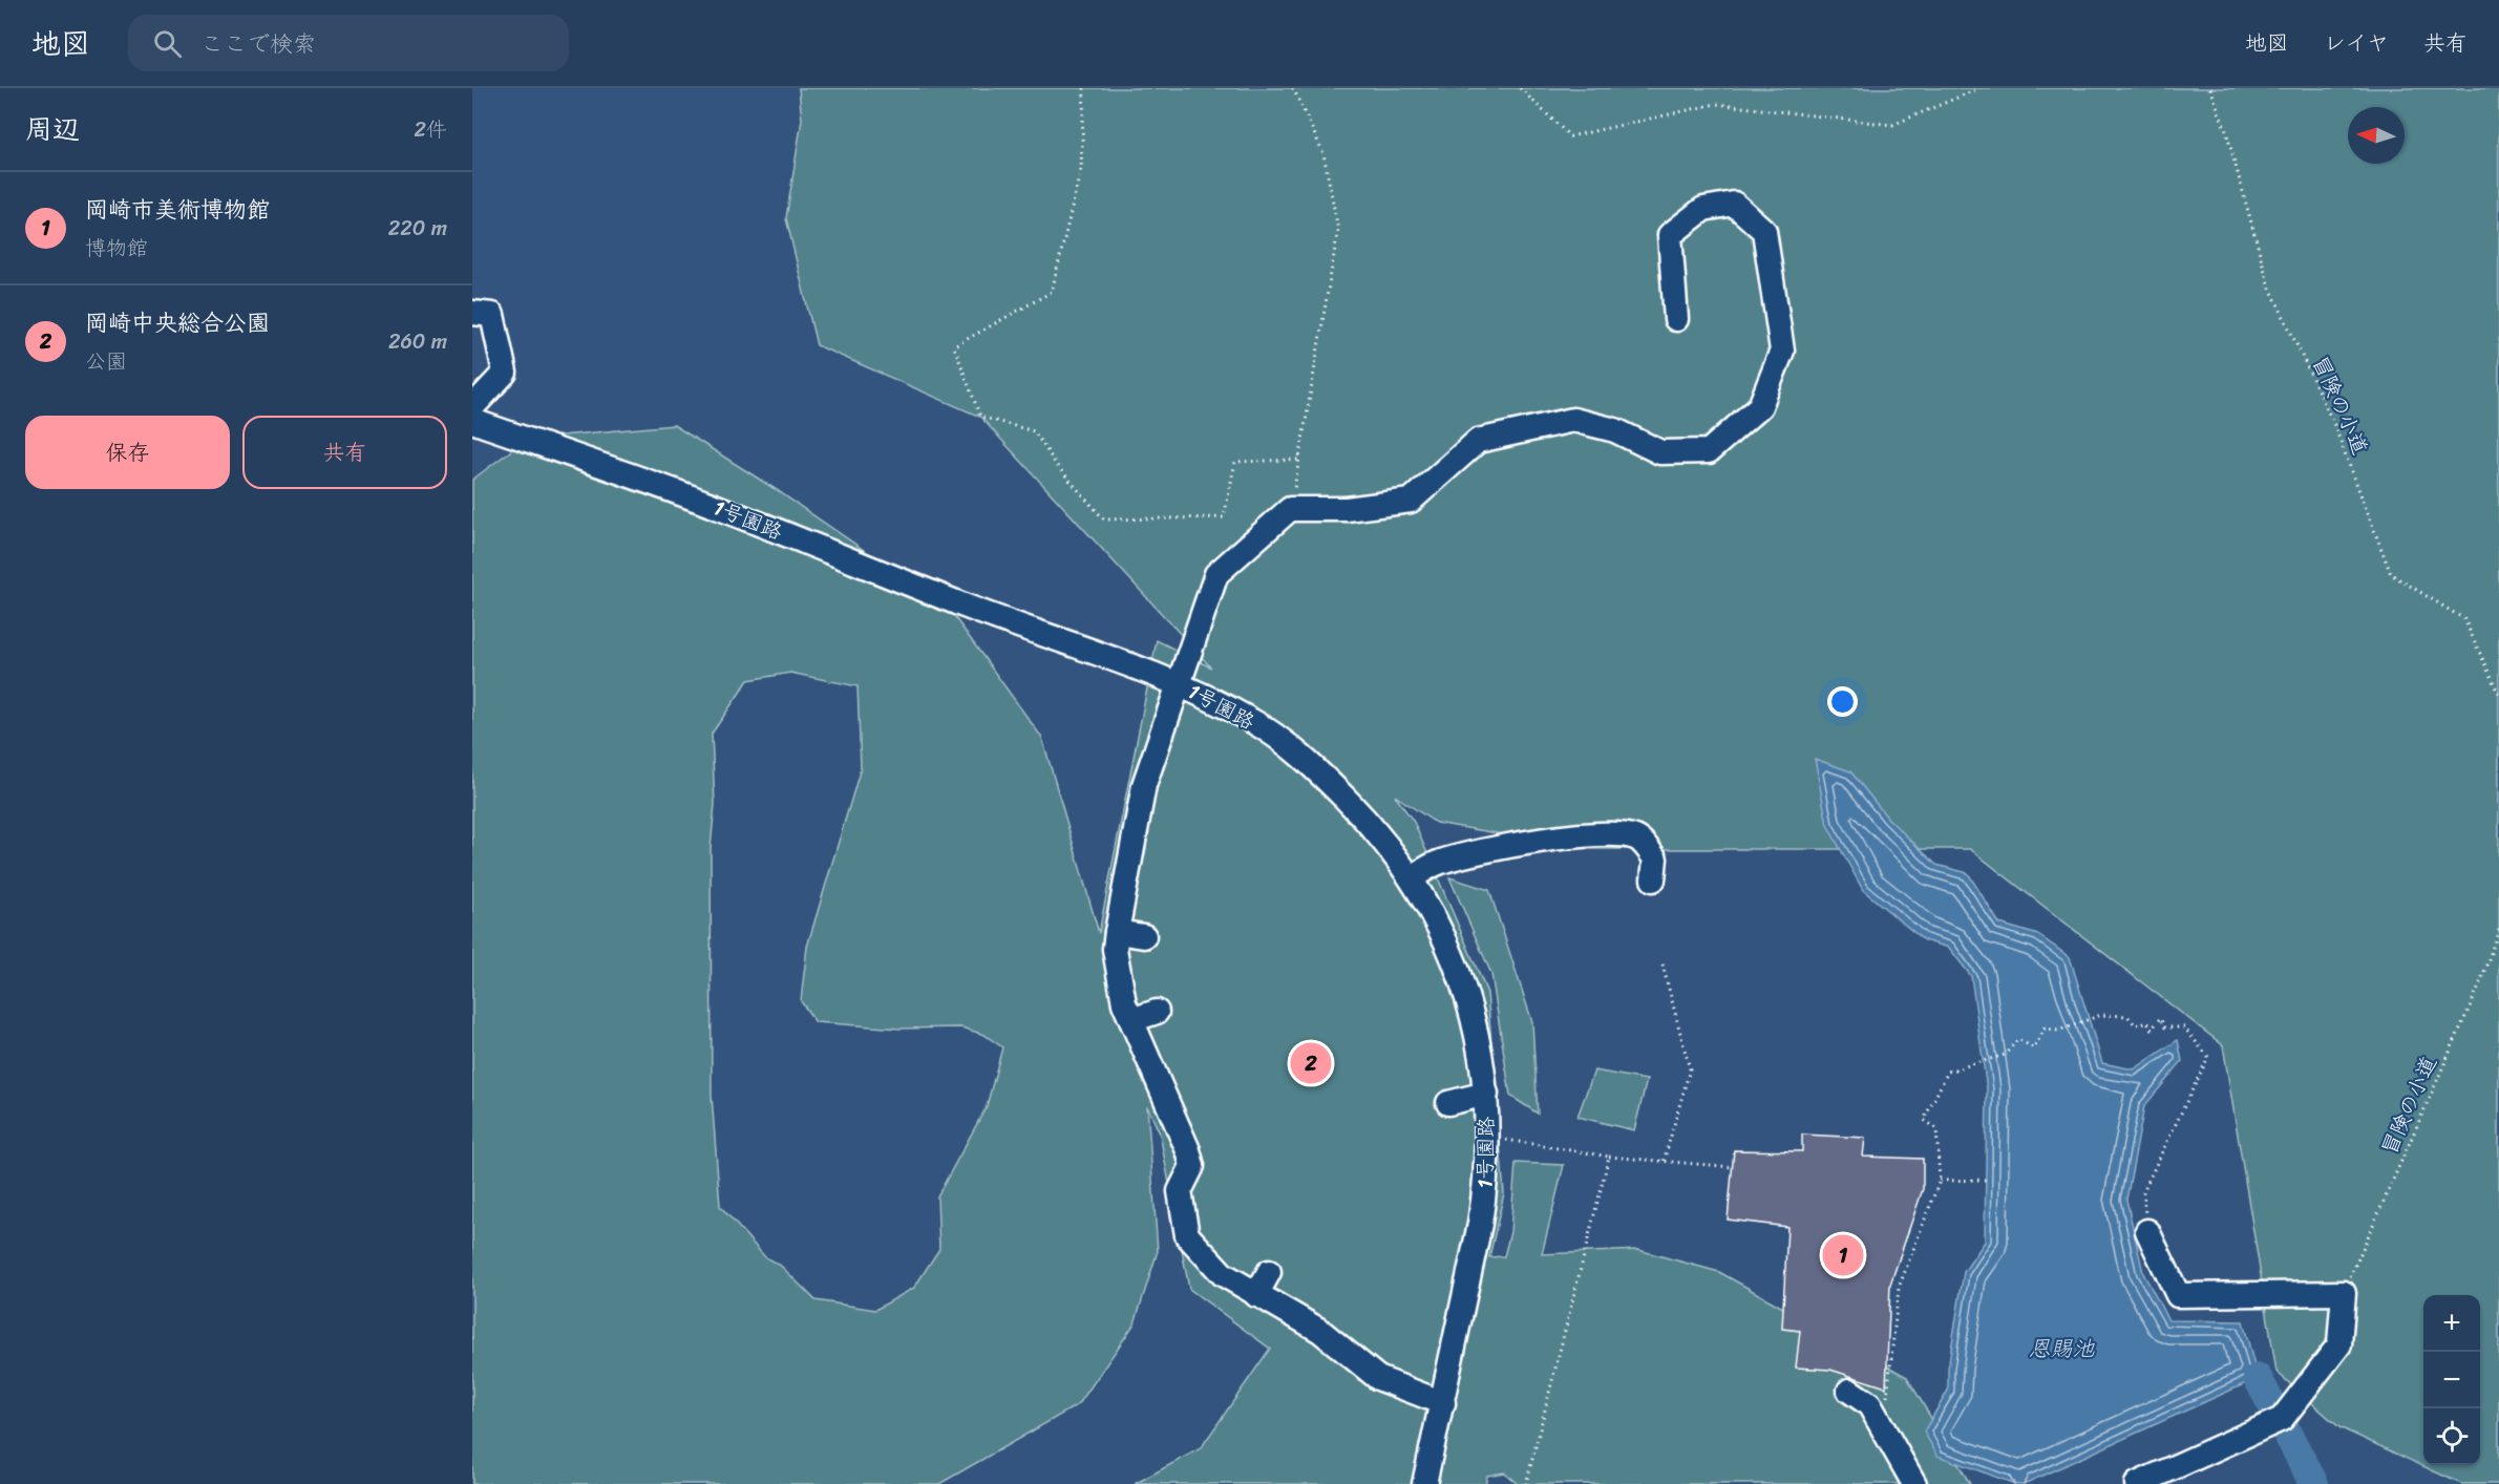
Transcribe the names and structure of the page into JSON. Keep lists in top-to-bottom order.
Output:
{
  "streets": {
    "street": ["1号園路"],
    "path": ["冒険の小道"]
  },
  "water": ["恩賜池"],
  "north": "left",
  "page": {
    "header": "地図",
    "search": "ここで検索",
    "nav": ["地図", "レイヤ", "共有"],
    "heading": ["周辺", "2件"],
    "list": [
      {
        "mark": "1",
        "name": "岡崎市美術博物館",
        "note": "博物館",
        "value": "220 m"
      },
      {
        "mark": "2",
        "name": "岡崎中央総合公園",
        "note": "公園",
        "value": "260 m"
      }
    ],
    "buttons": ["保存", "共有"],
    "pins": ["2", "1"],
    "map_buttons": ["+", "−"]
  }
}
